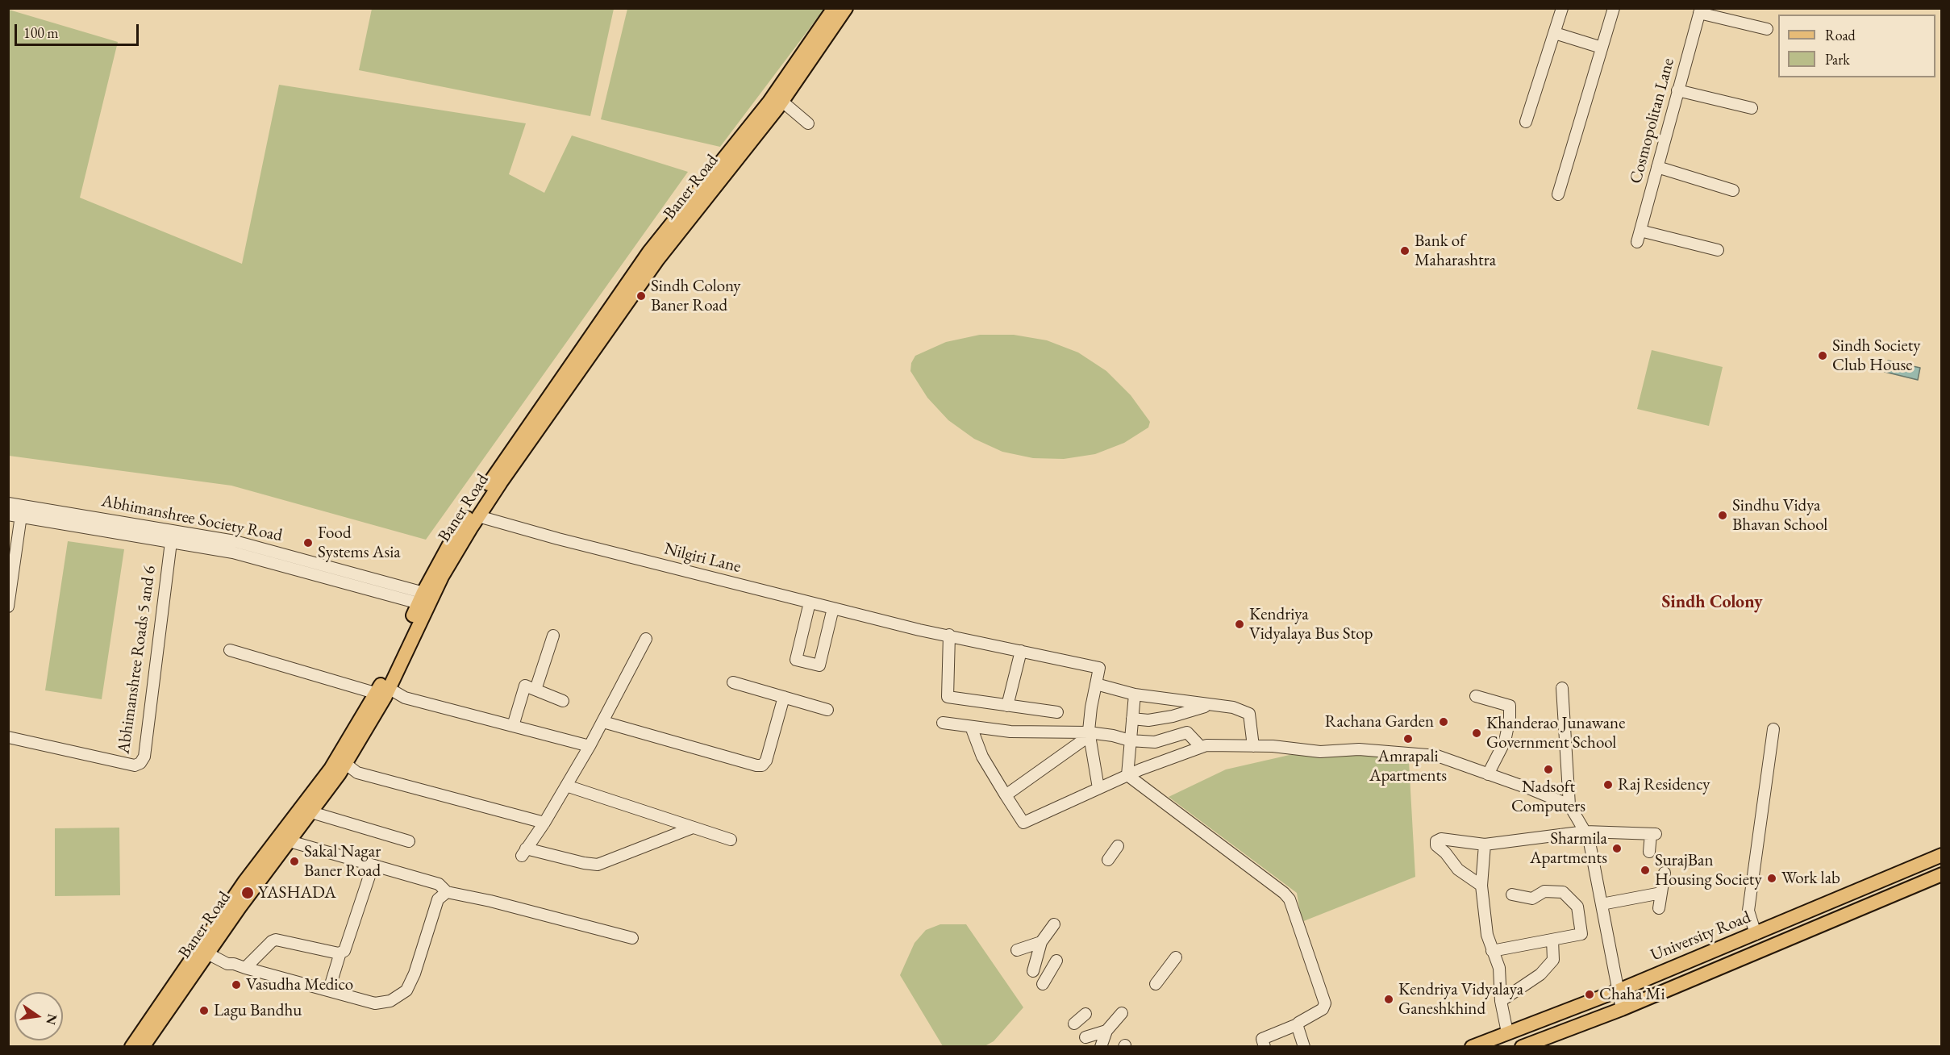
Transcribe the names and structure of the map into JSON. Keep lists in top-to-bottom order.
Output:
{
  "streets": {
    "main road": ["Baner Road", "University Road"],
    "street": [
      "Cosmopolitan Lane",
      "Abhimanshree Society Road",
      "Nilgiri Lane",
      "Abhimanshree Roads 5 and 6"
    ]
  },
  "crossings": [
    ["Baner Road", "Abhimanshree Society Road"],
    ["Baner Road", "Nilgiri Lane"],
    ["Abhimanshree Society Road", "Abhimanshree Roads 5 and 6"]
  ],
  "districts": ["Sindh Colony"],
  "places": [
    "Bank of Maharashtra",
    "Sindh Colony Baner Road",
    "Sindh Society Club House",
    "Sindhu Vidya Bhavan School",
    "Food Systems Asia",
    "Kendriya Vidyalaya Bus Stop",
    "Rachana Garden",
    "Khanderao Junawane Government School",
    "Amrapali Apartments",
    "Nadsoft Computers",
    "Raj Residency",
    "Sharmila Apartments",
    "Sakal Nagar Baner Road",
    "SurajBan Housing Society",
    "Work lab",
    "YASHADA",
    "Vasudha Medico",
    "Chaha Mi",
    "Kendriya Vidyalaya Ganeshkhind",
    "Lagu Bandhu"
  ],
  "legend": ["Road", "Park"],
  "scale_bar": "100 m",
  "north": "right"
}
